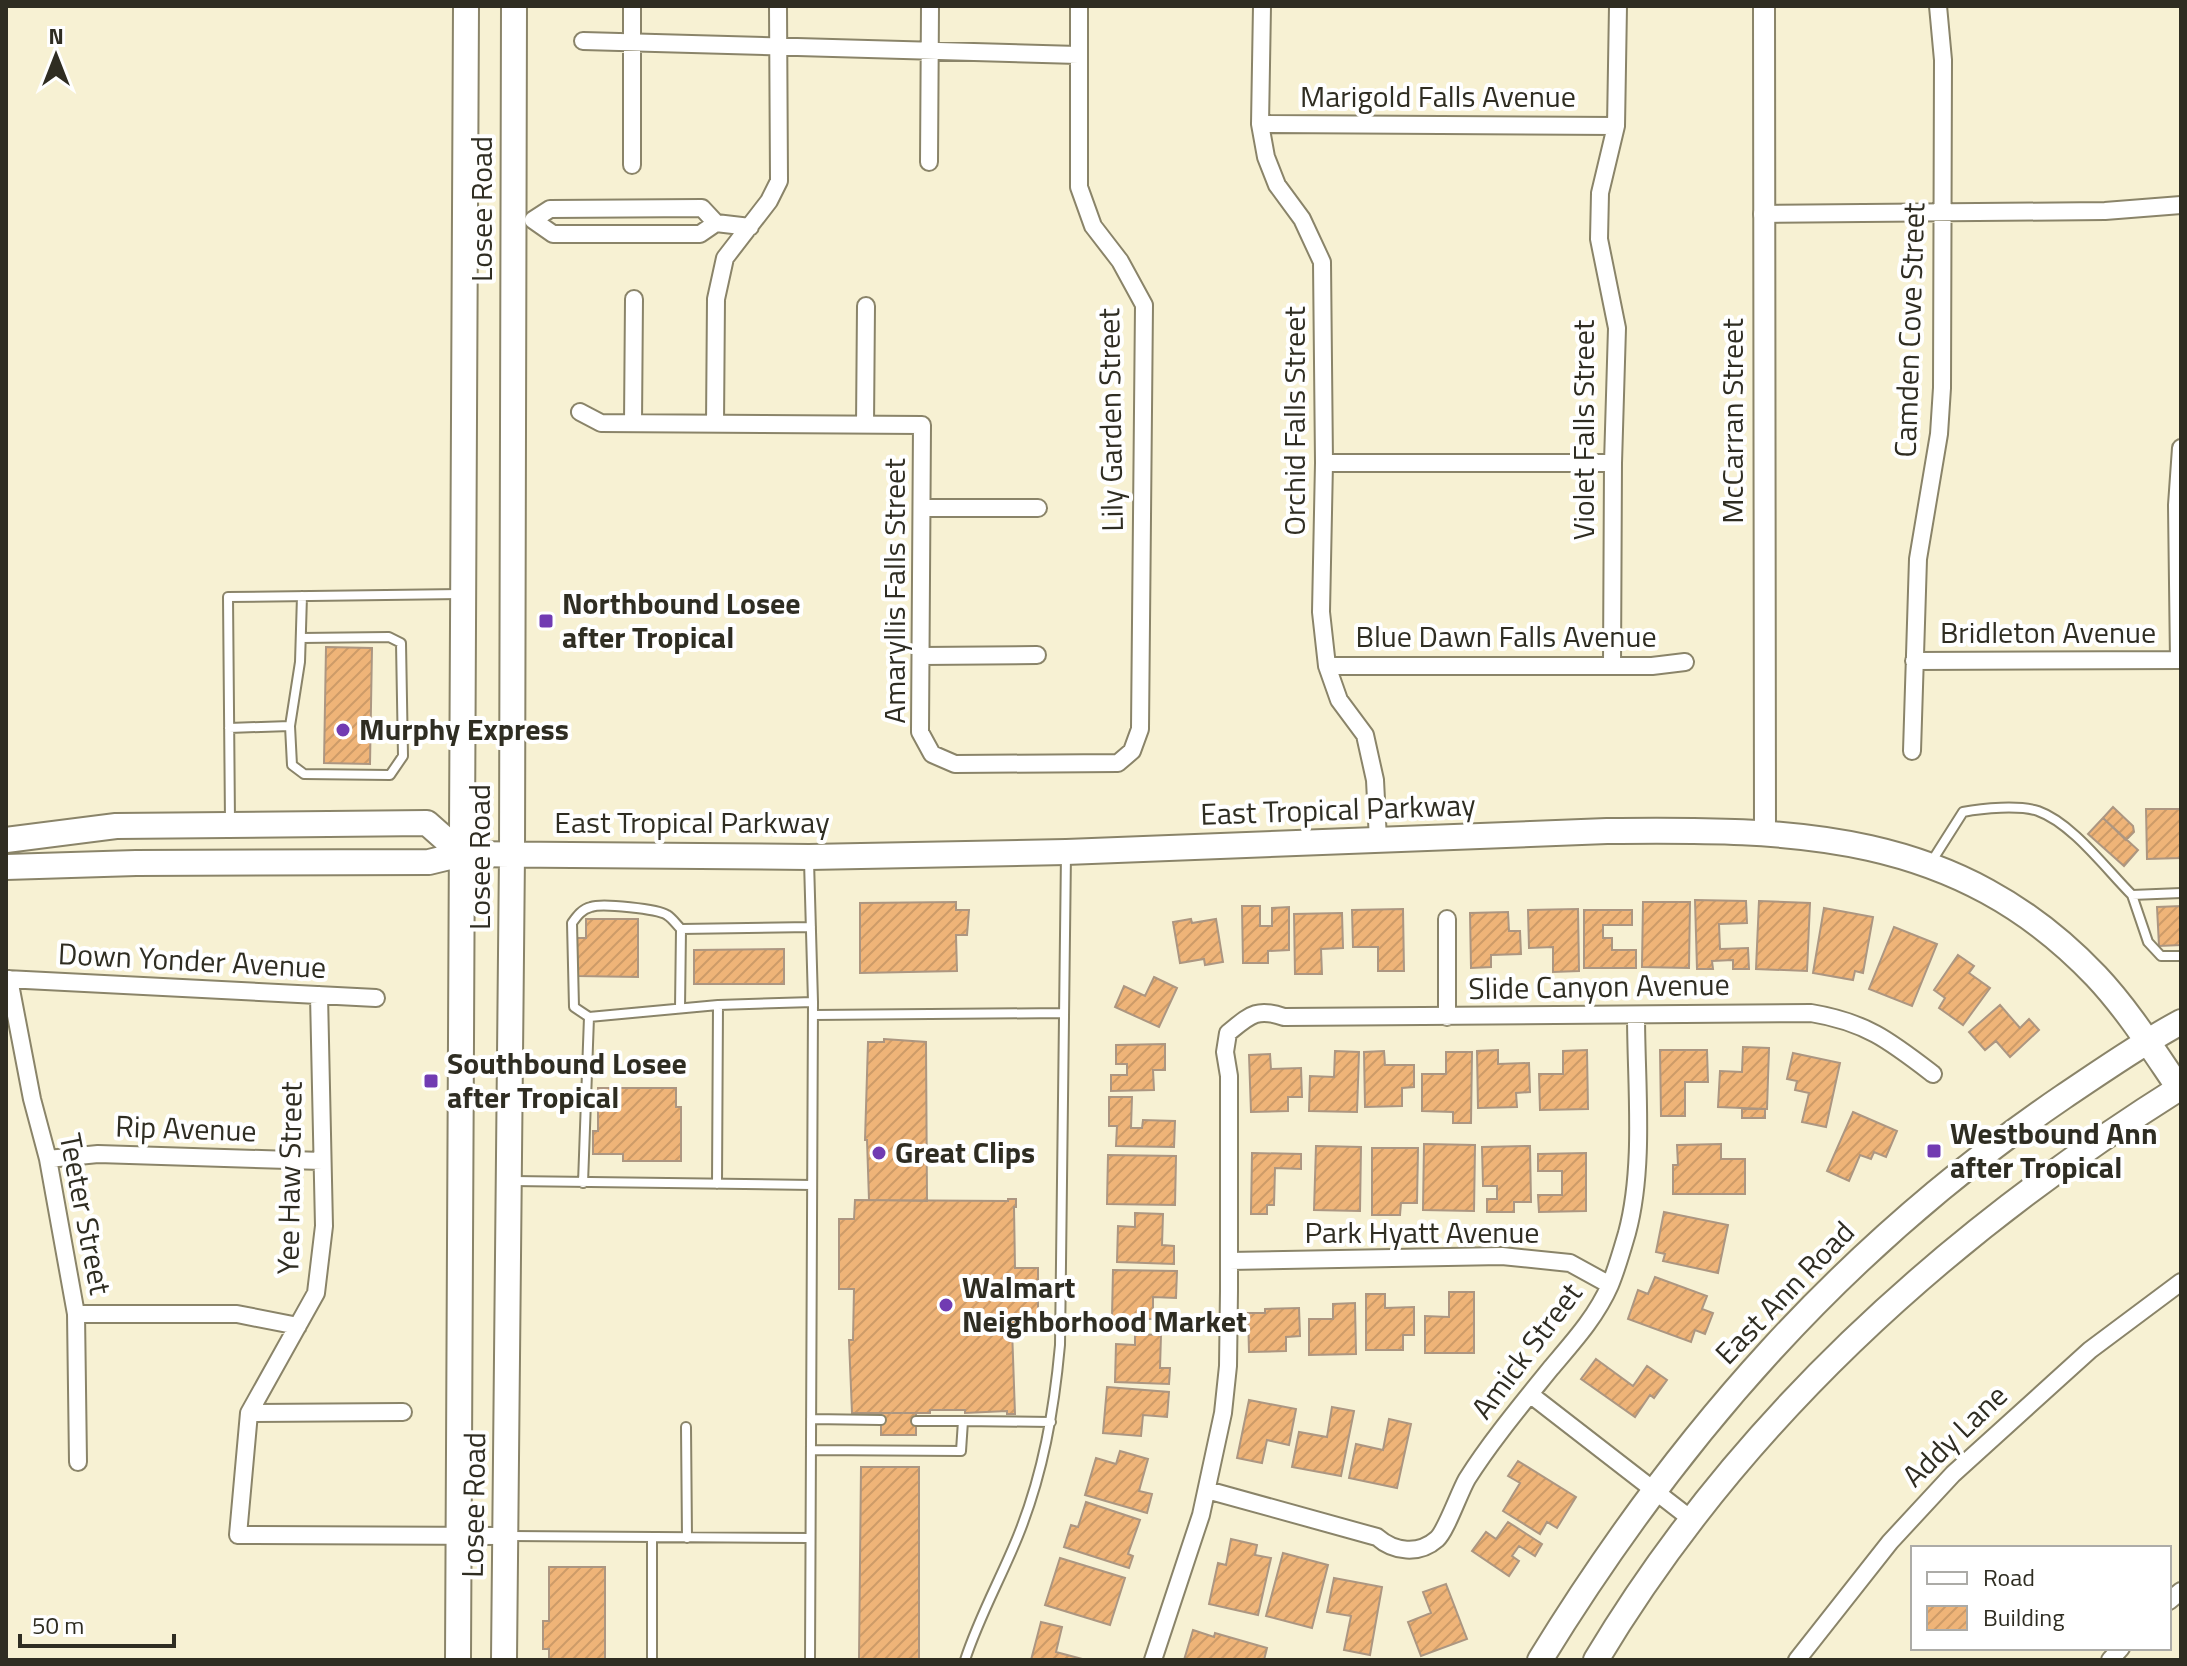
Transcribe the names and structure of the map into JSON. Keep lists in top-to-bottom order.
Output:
{
  "streets": {
    "main road": ["Losee Road", "East Tropical Parkway", "East Ann Road"],
    "street": [
      "Marigold Falls Avenue",
      "Camden Cove Street",
      "Lily Garden Street",
      "Orchid Falls Street",
      "McCarran Street",
      "Violet Falls Street",
      "Amaryllis Falls Street",
      "Bridleton Avenue",
      "Blue Dawn Falls Avenue",
      "Down Yonder Avenue",
      "Slide Canyon Avenue",
      "Rip Avenue",
      "Yee Haw Street",
      "Teeter Street",
      "Park Hyatt Avenue",
      "Amick Street",
      "Addy Lane"
    ]
  },
  "crossings": [
    ["Marigold Falls Avenue", "Orchid Falls Street"],
    ["Marigold Falls Avenue", "Violet Falls Street"],
    ["Losee Road", "East Tropical Parkway"],
    ["Losee Road", "Yee Haw Street"],
    ["Camden Cove Street", "Bridleton Avenue"],
    ["Lily Garden Street", "Amaryllis Falls Street"],
    ["Orchid Falls Street", "Blue Dawn Falls Avenue"],
    ["Orchid Falls Street", "East Tropical Parkway"],
    ["McCarran Street", "East Tropical Parkway"],
    ["Violet Falls Street", "Blue Dawn Falls Avenue"],
    ["East Tropical Parkway", "East Ann Road"],
    ["Down Yonder Avenue", "Yee Haw Street"],
    ["Down Yonder Avenue", "Teeter Street"],
    ["Slide Canyon Avenue", "Park Hyatt Avenue"],
    ["Slide Canyon Avenue", "Amick Street"],
    ["Rip Avenue", "Yee Haw Street"],
    ["Rip Avenue", "Teeter Street"],
    ["Park Hyatt Avenue", "Amick Street"]
  ],
  "places": {
    "transit": ["Northbound Losee after Tropical", "Southbound Losee after Tropical", "Westbound Ann after Tropical"],
    "other": ["Murphy Express", "Great Clips", "Walmart Neighborhood Market"]
  },
  "legend": ["Road", "Building"],
  "scale_bar": "50 m",
  "north": "top"
}
